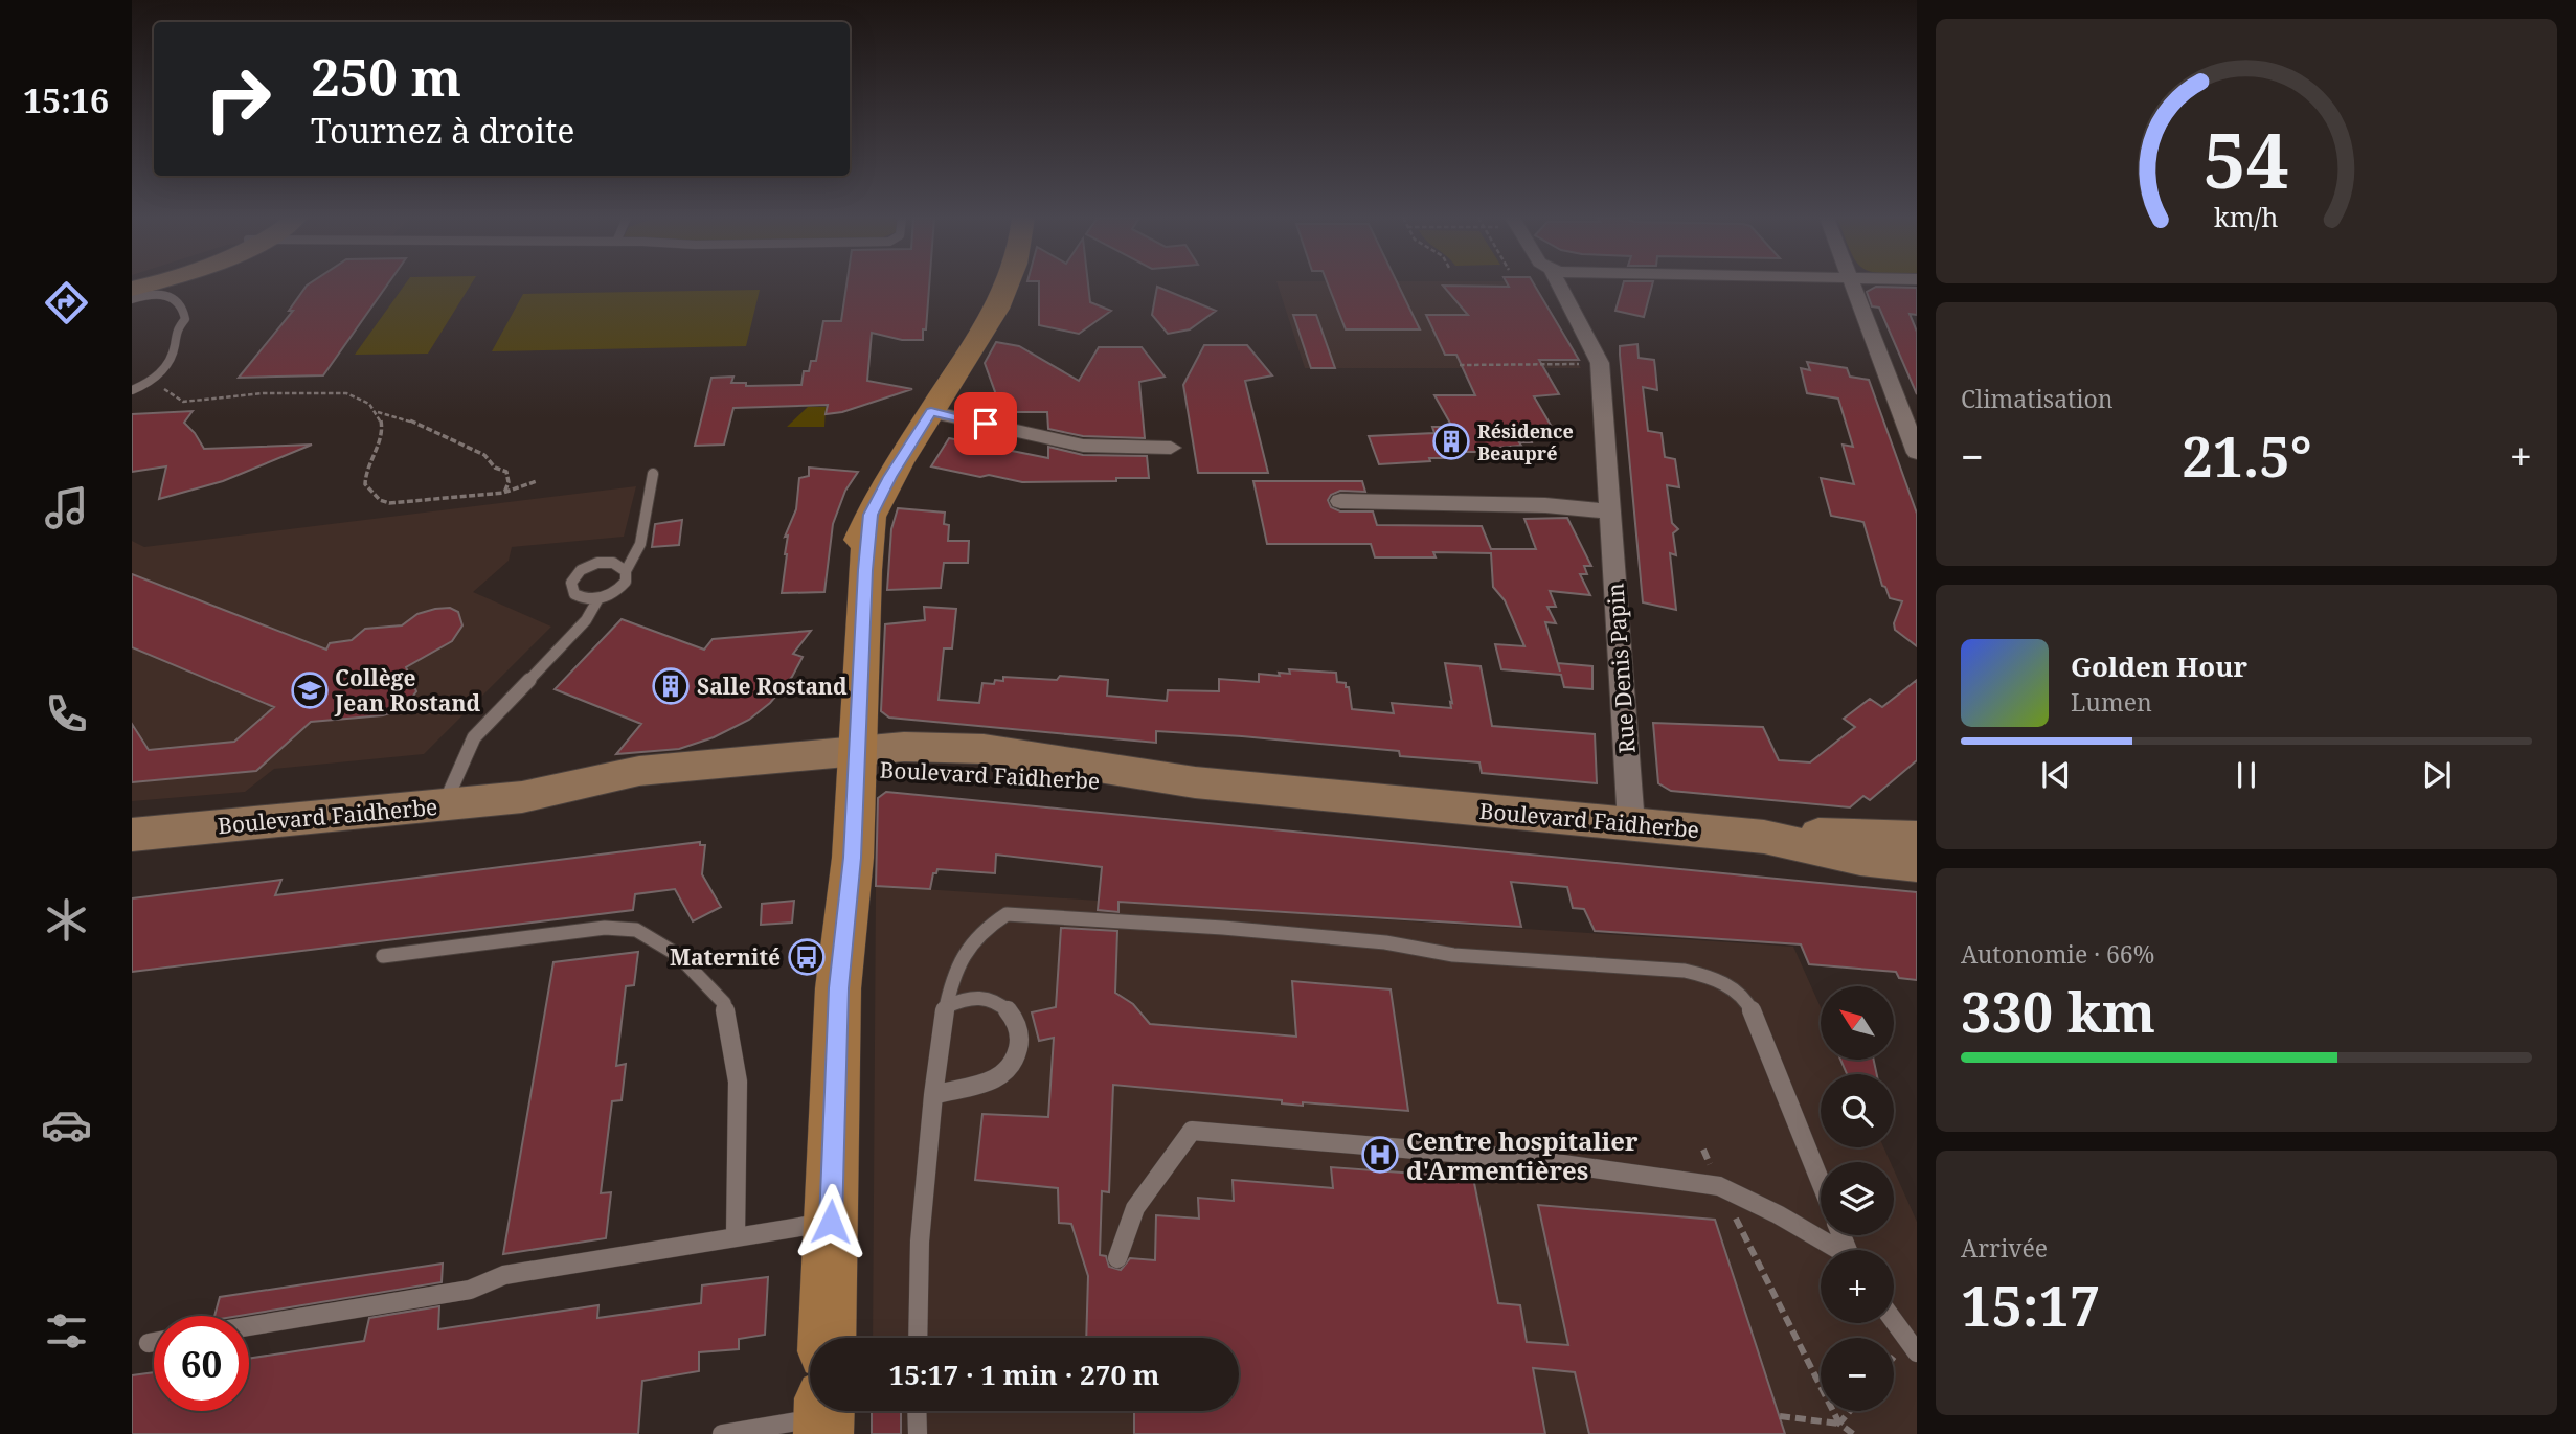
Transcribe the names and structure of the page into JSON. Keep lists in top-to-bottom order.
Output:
{
  "streets": {
    "street": ["Rue Denis Papin", "Boulevard Faidherbe"]
  },
  "crossings": [
    ["Rue Denis Papin", "Boulevard Faidherbe"]
  ],
  "places": {
    "building": ["Résidence Beaupré", "Salle Rostand"],
    "school or university": ["Collège Jean Rostand"],
    "bus stop": ["Maternité"],
    "hospital": ["Centre hospitalier d'Armentières"]
  },
  "north": "top left",
  "page": {
    "tabs": "15:16",
    "turn": ["250 m", "Tournez à droite"],
    "tile": [
      "Climatisation",
      ["Autonomie · 66%", "330 km"],
      ["Arrivée", "15:17"]
    ],
    "heat": ["−", "21.5°", "+"],
    "song": ["Golden Hour", "Lumen"],
    "map_buttons": ["+", "−"],
    "limit": "60",
    "trip": "15:17 · 1 min · 270 m",
    "gauge": ["54", "km/h"]
  }
}
